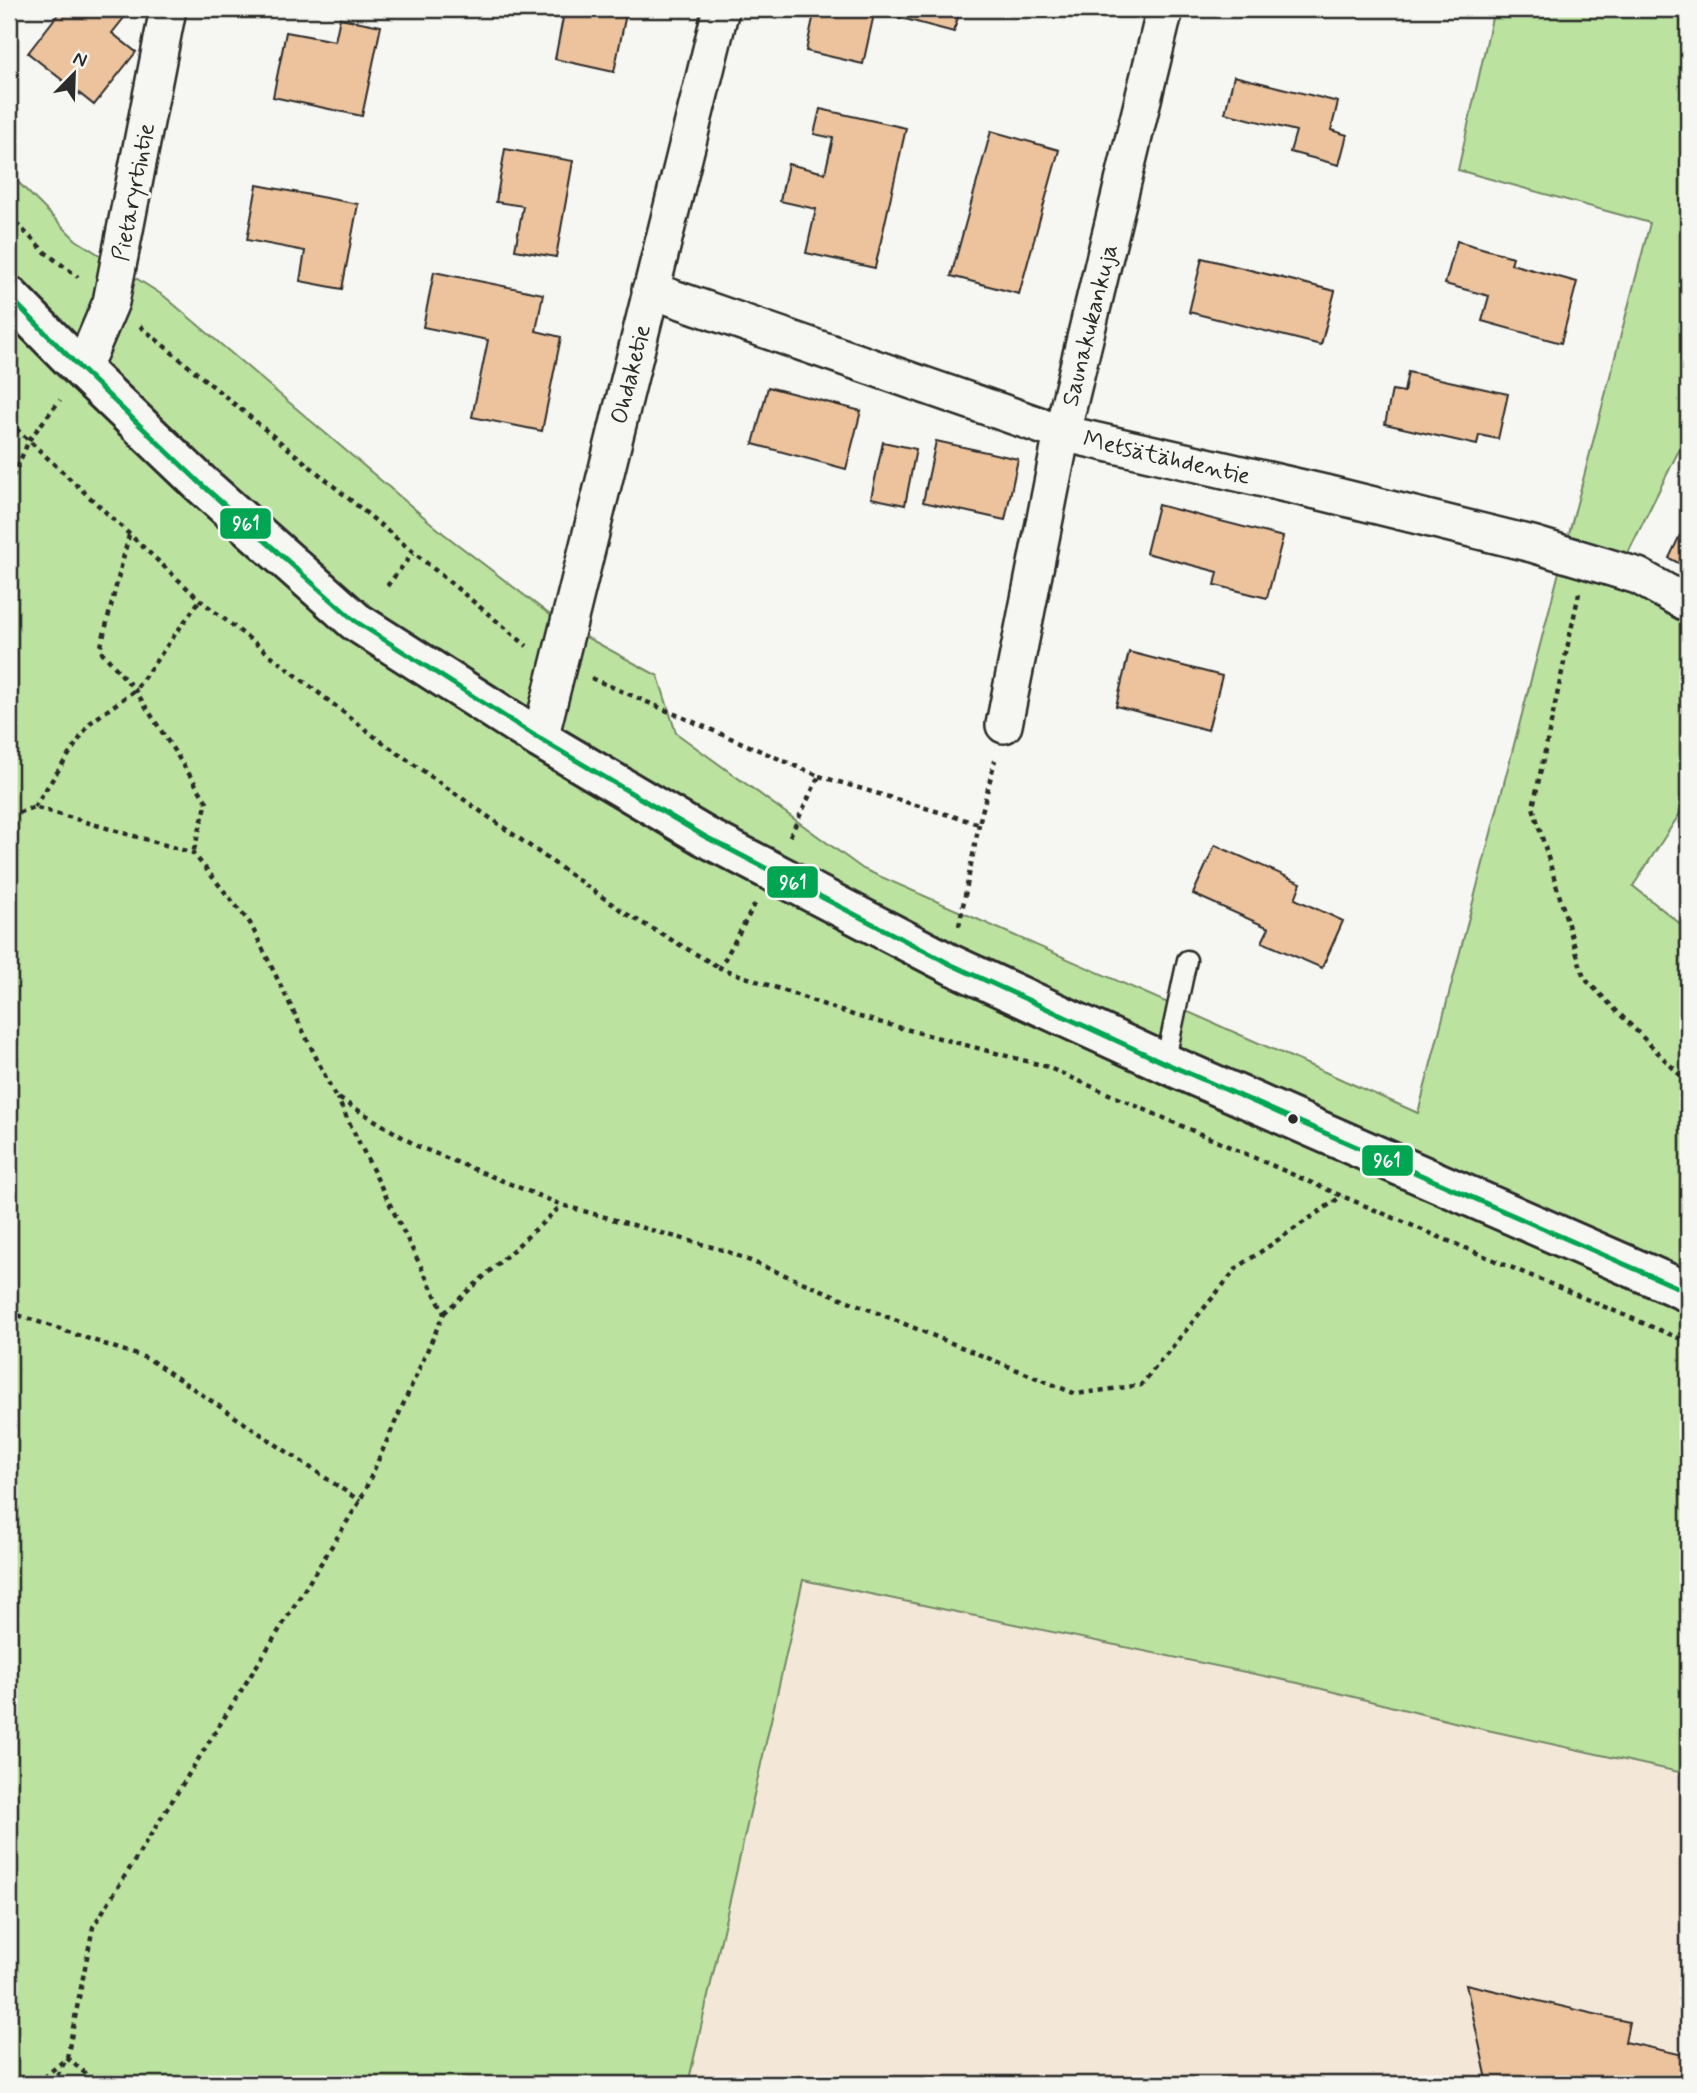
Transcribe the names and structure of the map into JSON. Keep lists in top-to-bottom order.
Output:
{
  "streets": {
    "street": [
      "Pietaryrtintie",
      "Saunakukankuja",
      "Ohdaketie",
      "Metsätähdentie"
    ]
  },
  "crossings": [
    ["Saunakukankuja", "Metsätähdentie"],
    ["Ohdaketie", "Metsätähdentie"]
  ],
  "lines": ["transit line 961"],
  "north": "top right"
}
